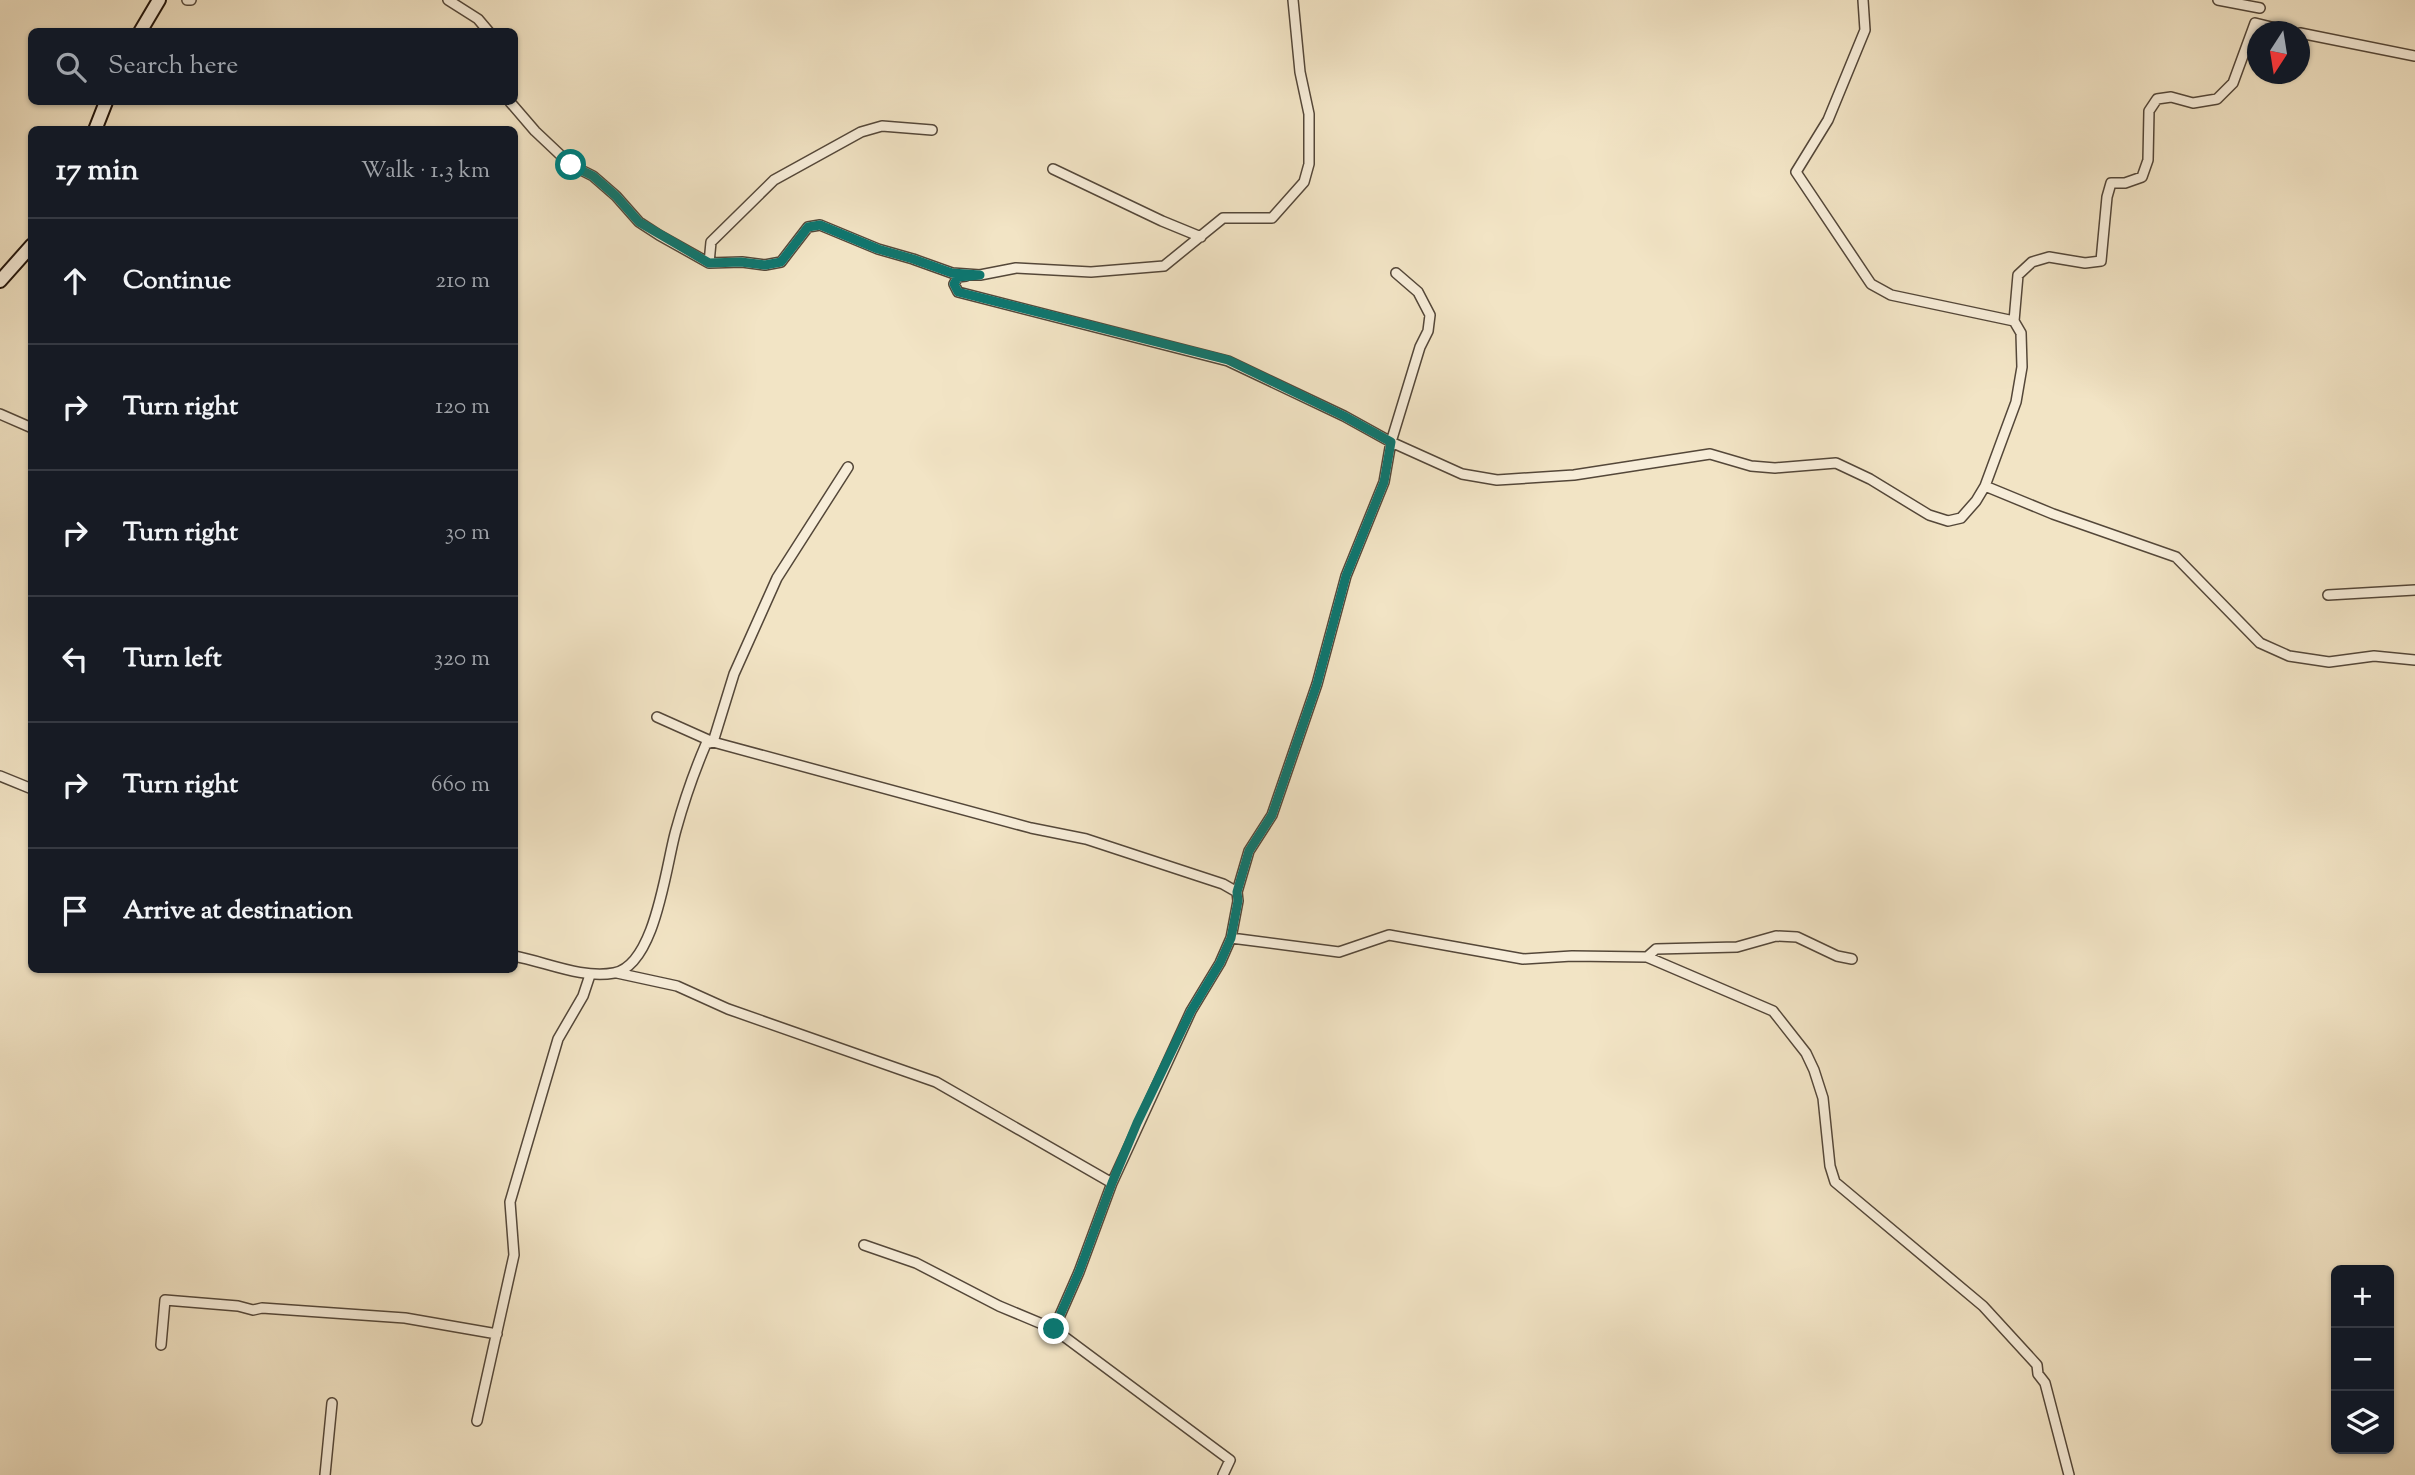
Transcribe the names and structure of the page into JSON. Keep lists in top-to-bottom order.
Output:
{
  "north": "bottom",
  "page": {
    "search": "Search here",
    "heading": ["17 min", "Walk · 1.3 km"],
    "list": [
      ["Continue", "210 m"],
      ["Turn right", "120 m"],
      ["Turn right", "30 m"],
      ["Turn left", "320 m"],
      ["Turn right", "660 m"],
      "Arrive at destination"
    ],
    "map_buttons": ["+", "−"]
  }
}
